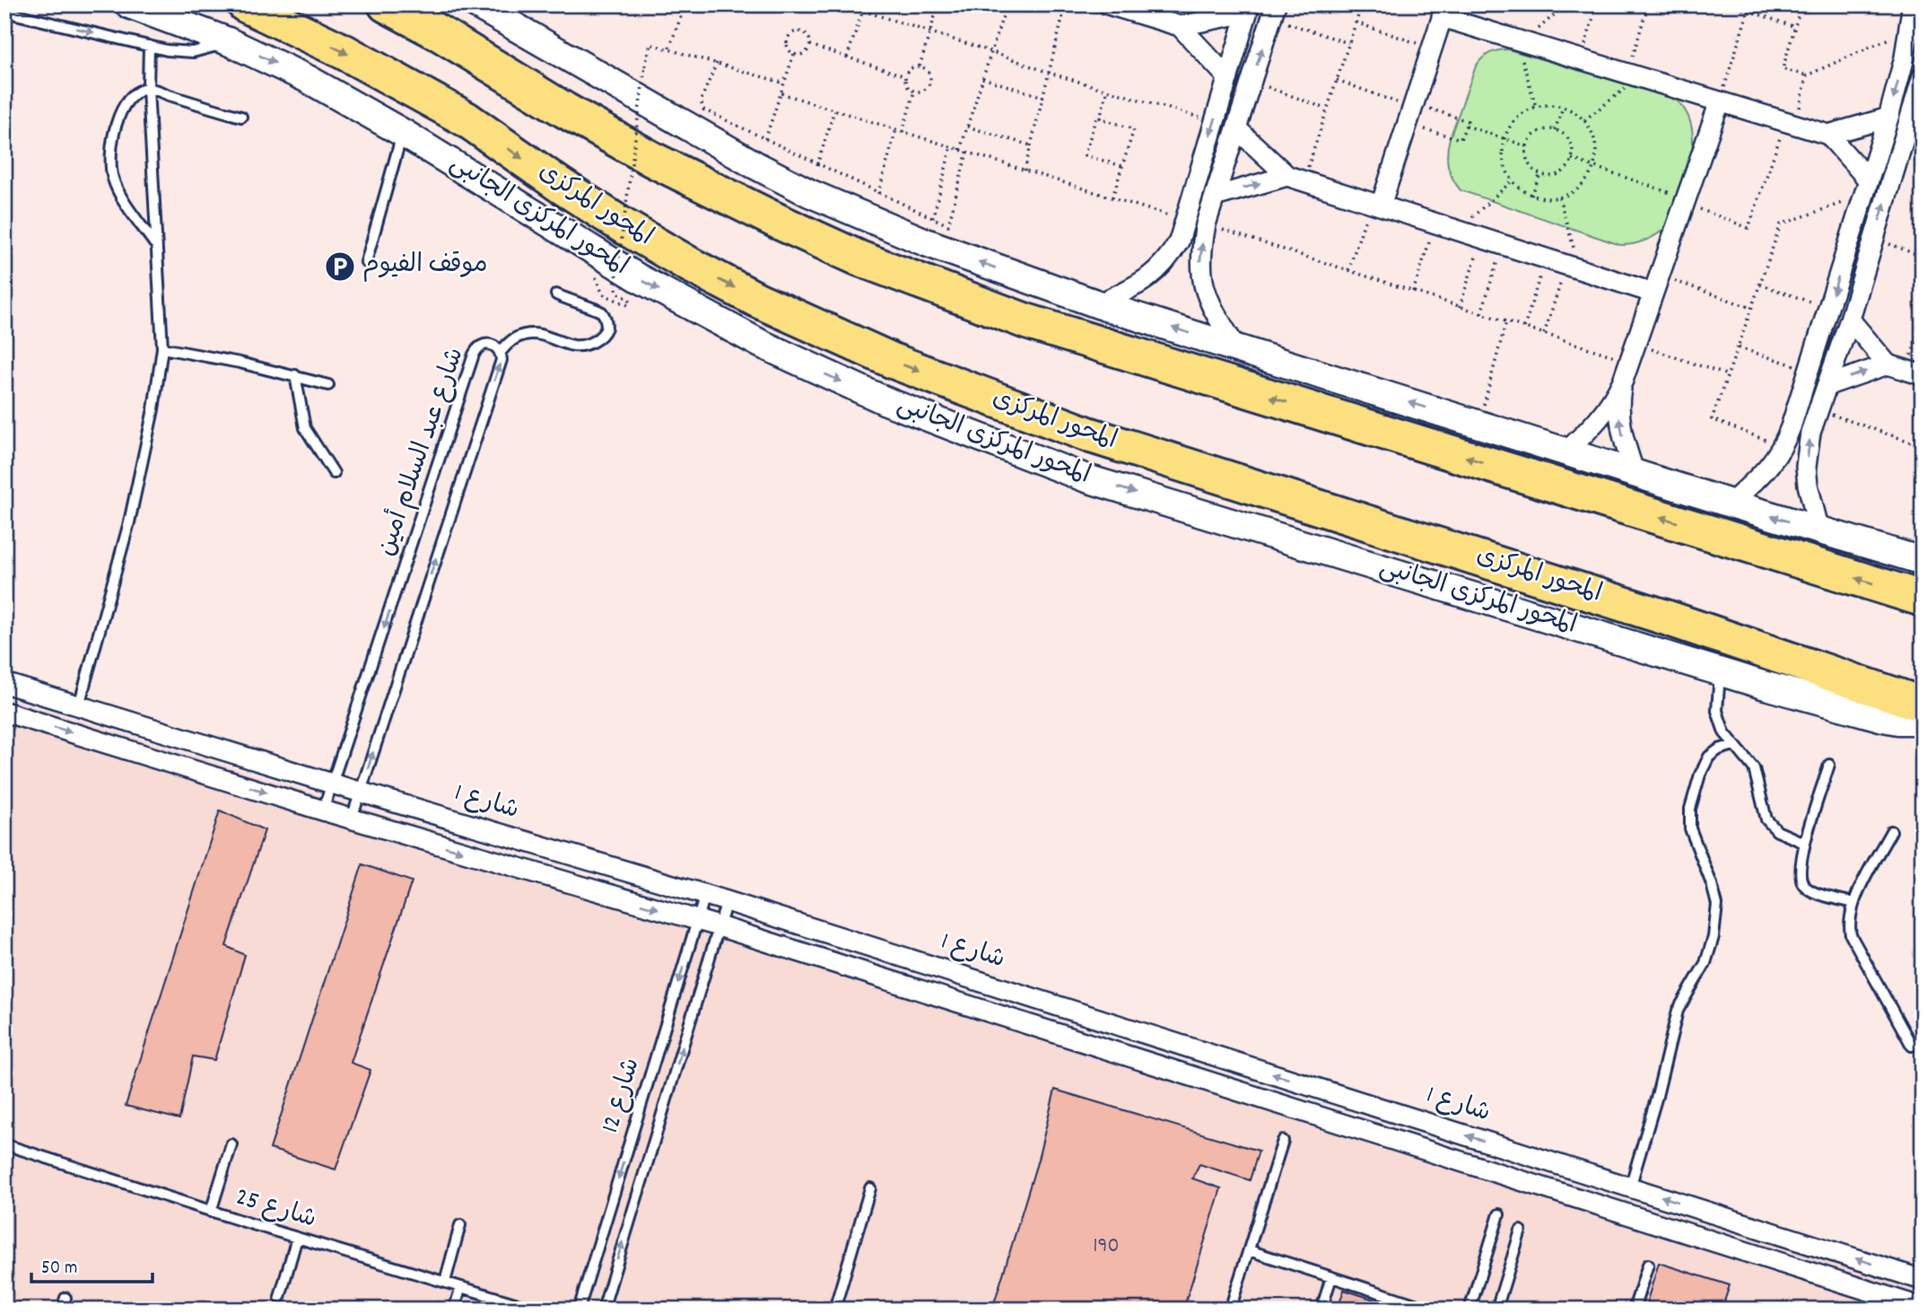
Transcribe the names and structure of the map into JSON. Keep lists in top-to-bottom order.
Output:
{
  "streets": {
    "highway": ["المحور المركزى"],
    "main road": ["المحور المركزى الجانبى"],
    "street": ["شارع 1"],
    "lane": ["شارع عبد السلام أمين", "شارع 12", "شارع 25"]
  },
  "crossings": [
    ["شارع عبد السلام أمين", "شارع 1"],
    ["شارع 1", "شارع 12"]
  ],
  "places": {
    "parking": ["موقف الفيوم"]
  },
  "house_numbers": ["190"],
  "scale_bar": "50 m"
}
